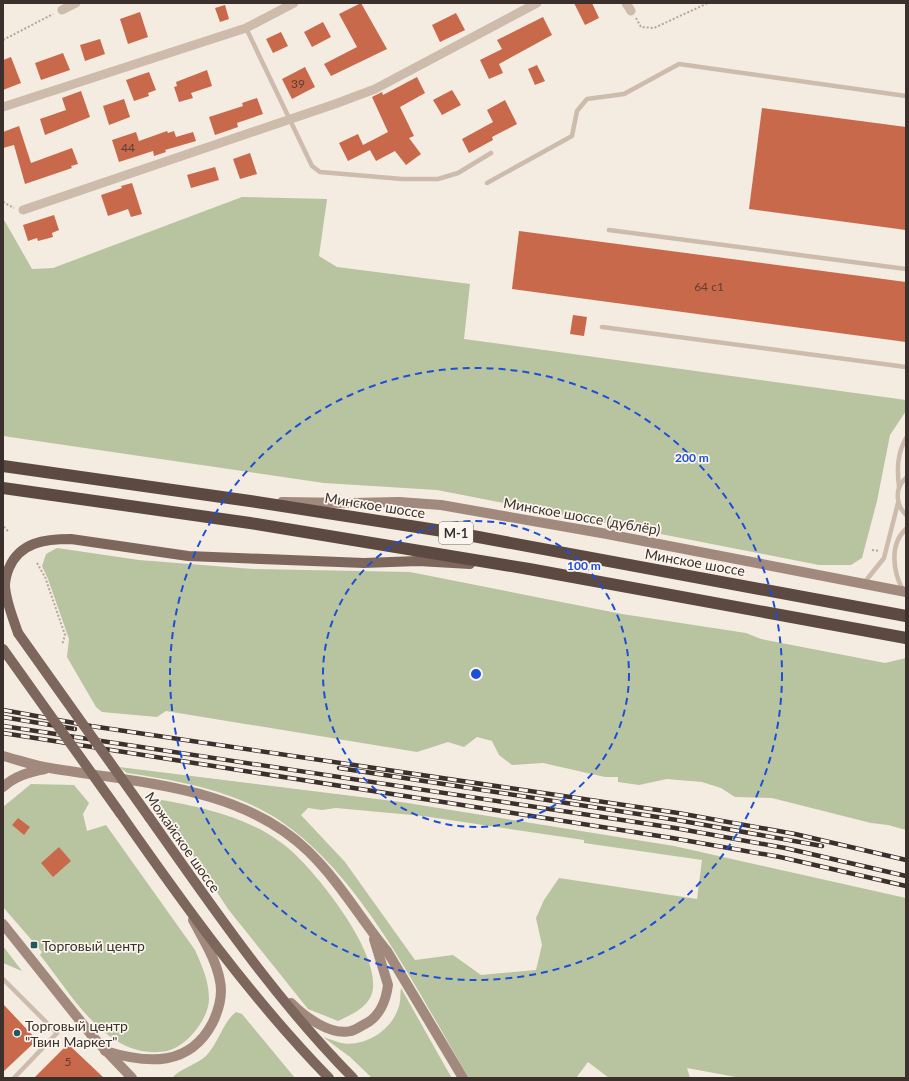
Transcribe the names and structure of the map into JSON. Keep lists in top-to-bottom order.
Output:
{
  "streets": {
    "highway": ["Минское шоссе", "М-1"],
    "main road": ["Можайское шоссе"],
    "street": ["Минское шоссе (дублёр)"]
  },
  "crossings": [
    ["Минское шоссе", "Минское шоссе (дублёр)"]
  ],
  "places": {
    "transit": ["Торговый центр"],
    "other": ["Торговый центр \"Твин Маркет\""]
  },
  "house_numbers": [
    "39",
    "44",
    "64 с1",
    "5"
  ],
  "rings": ["200 m", "100 m"]
}
